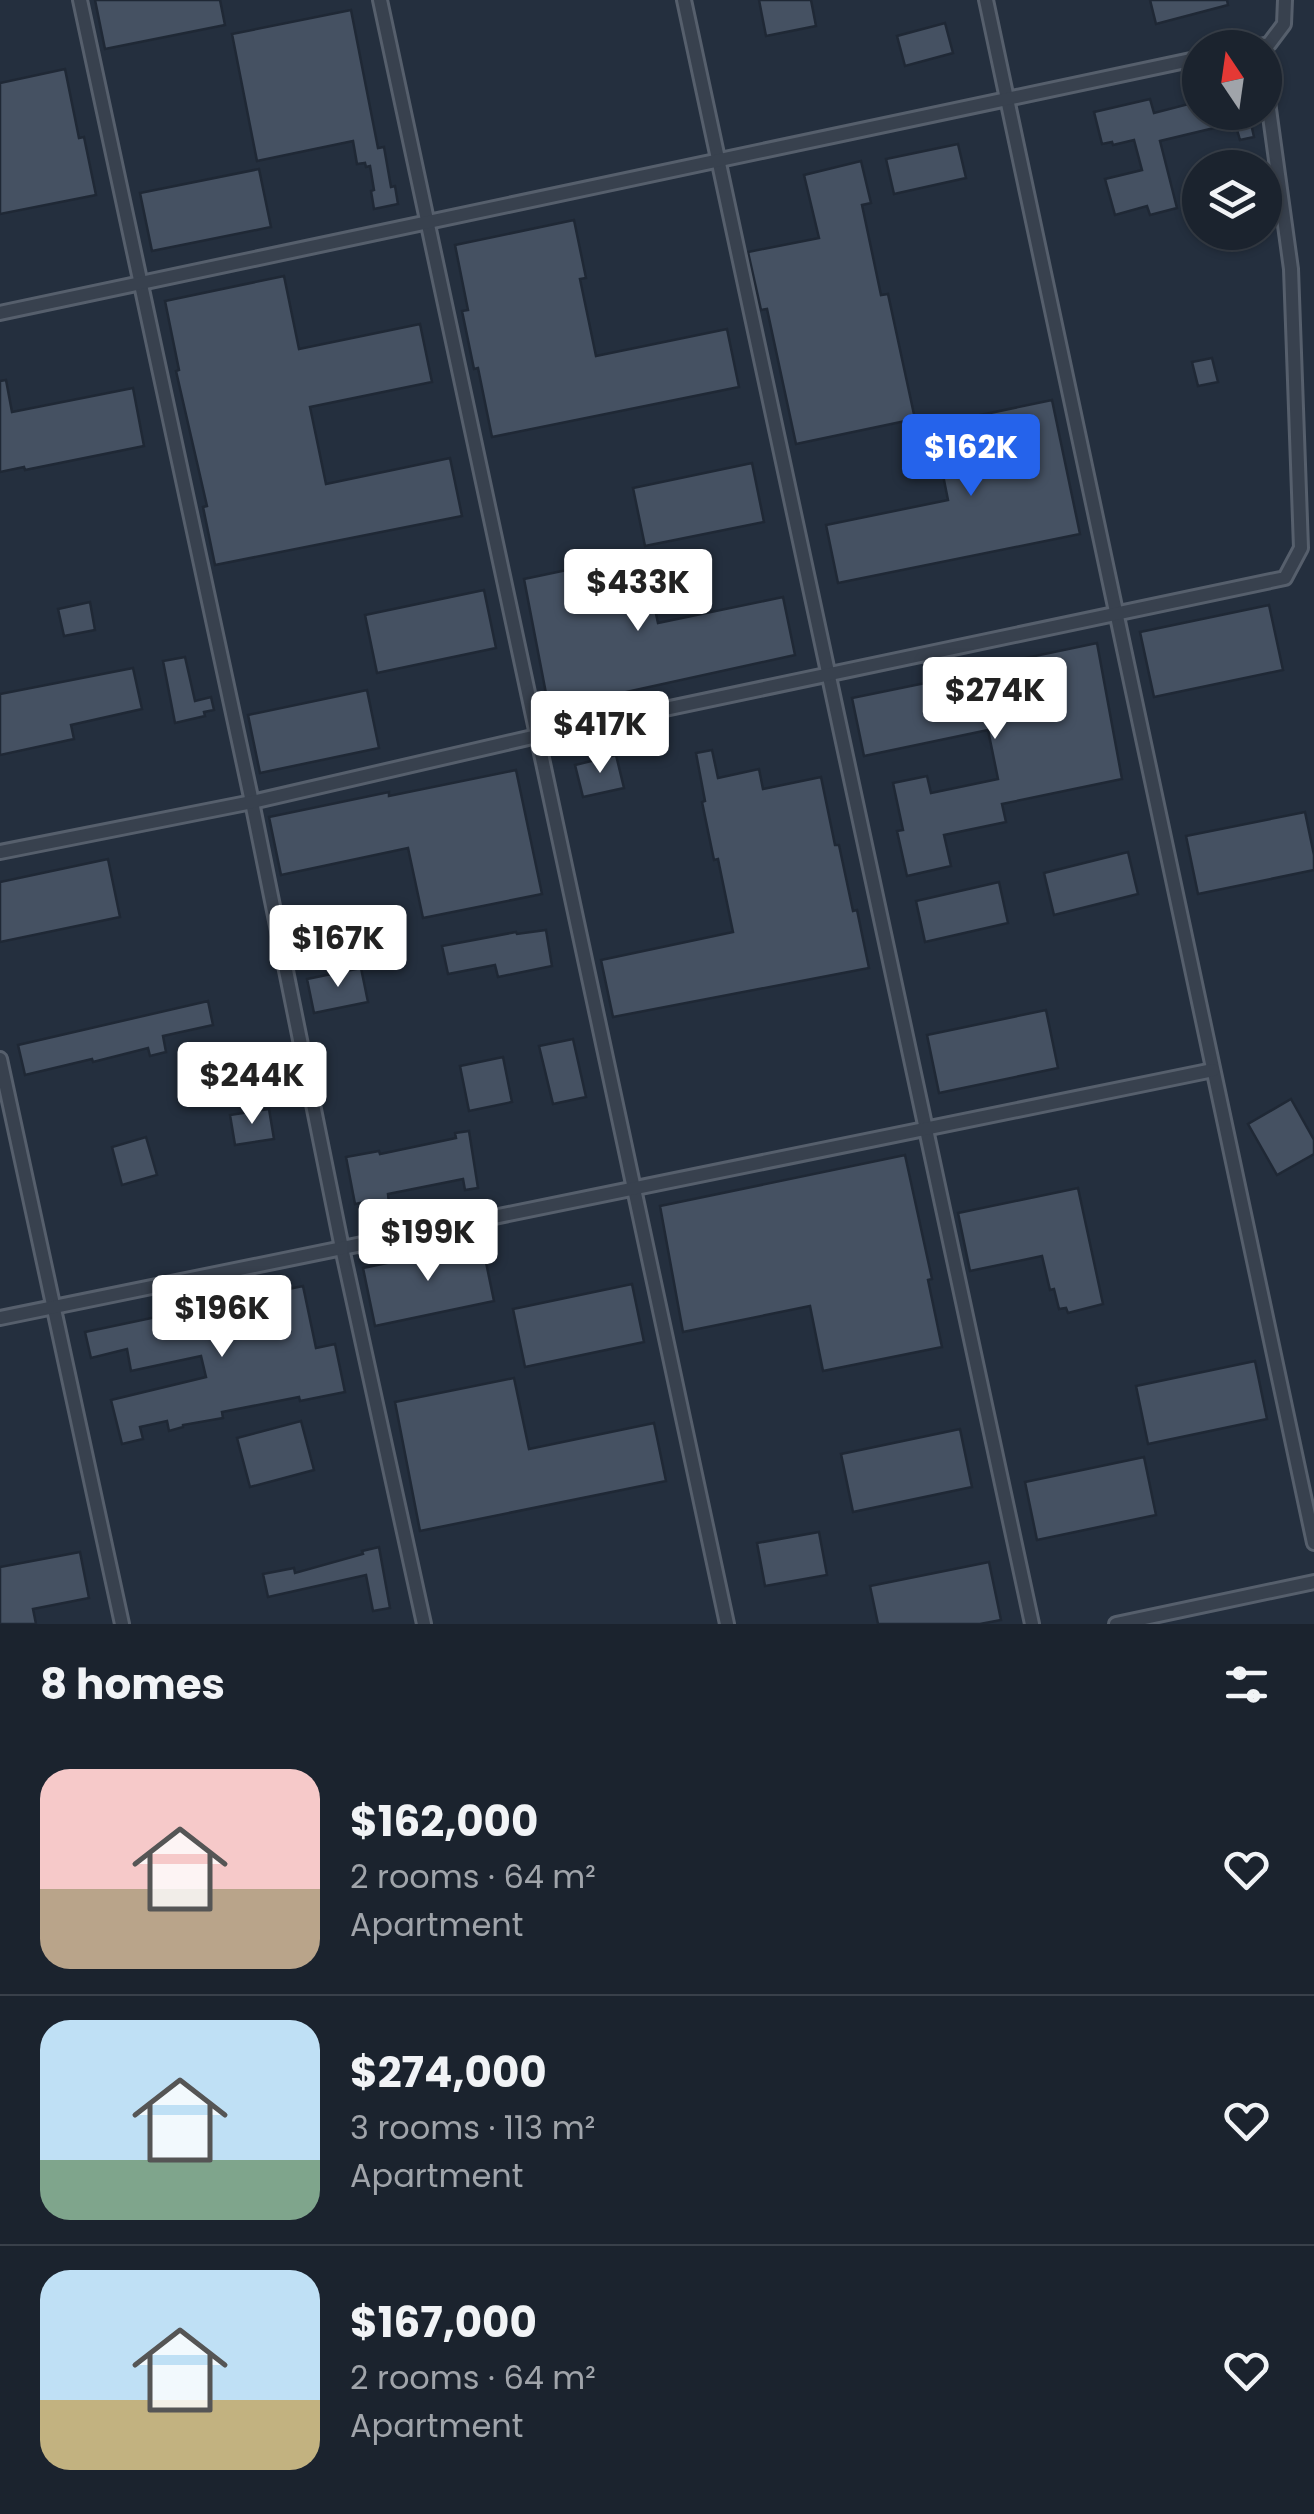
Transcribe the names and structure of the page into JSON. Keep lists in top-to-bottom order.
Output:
{
  "north": "top",
  "page": {
    "price": [
      "$162K",
      "$433K",
      "$274K",
      "$417K",
      "$167K",
      "$244K",
      "$199K",
      "$196K"
    ],
    "heading": "8 homes",
    "list": [
      {
        "name": "$162,000",
        "note": "2 rooms · 64 m² · Apartment"
      },
      {
        "name": "$274,000",
        "note": "3 rooms · 113 m² · Apartment"
      },
      {
        "name": "$167,000",
        "note": "2 rooms · 64 m² · Apartment"
      }
    ]
  }
}
